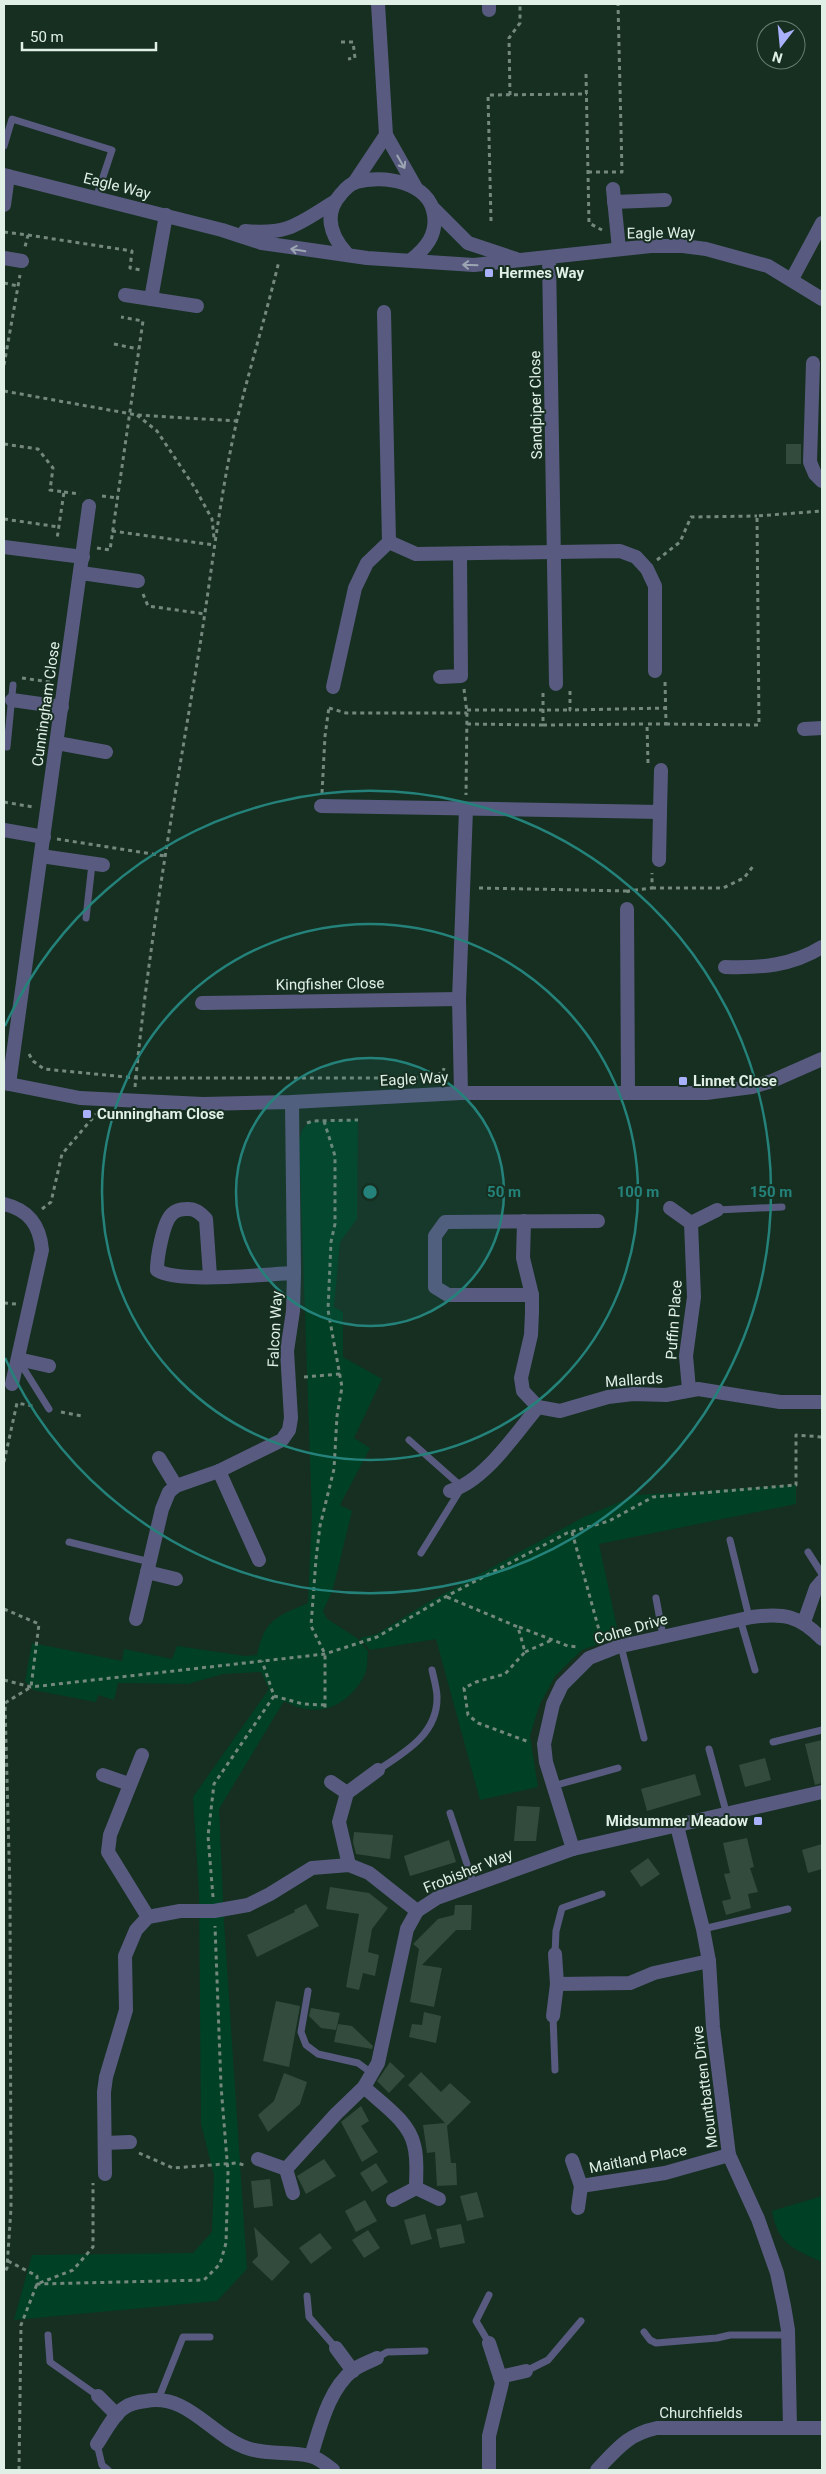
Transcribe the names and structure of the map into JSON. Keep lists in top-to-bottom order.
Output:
{
  "streets": {
    "street": [
      "Eagle Way",
      "Sandpiper Close",
      "Cunningham Close",
      "Kingfisher Close",
      "Puffin Place",
      "Falcon Way",
      "Mallards",
      "Colne Drive",
      "Frobisher Way",
      "Mountbatten Drive",
      "Maitland Place",
      "Churchfields"
    ]
  },
  "crossings": [
    ["Eagle Way", "Sandpiper Close"],
    ["Eagle Way", "Cunningham Close"],
    ["Eagle Way", "Falcon Way"],
    ["Puffin Place", "Mallards"],
    ["Colne Drive", "Frobisher Way"],
    ["Frobisher Way", "Mountbatten Drive"],
    ["Mountbatten Drive", "Maitland Place"],
    ["Mountbatten Drive", "Churchfields"]
  ],
  "places": {
    "transit": [
      "Hermes Way",
      "Linnet Close",
      "Cunningham Close",
      "Midsummer Meadow"
    ]
  },
  "scale_bar": "50 m",
  "north": "bottom",
  "rings": ["50 m", "100 m", "150 m"]
}
